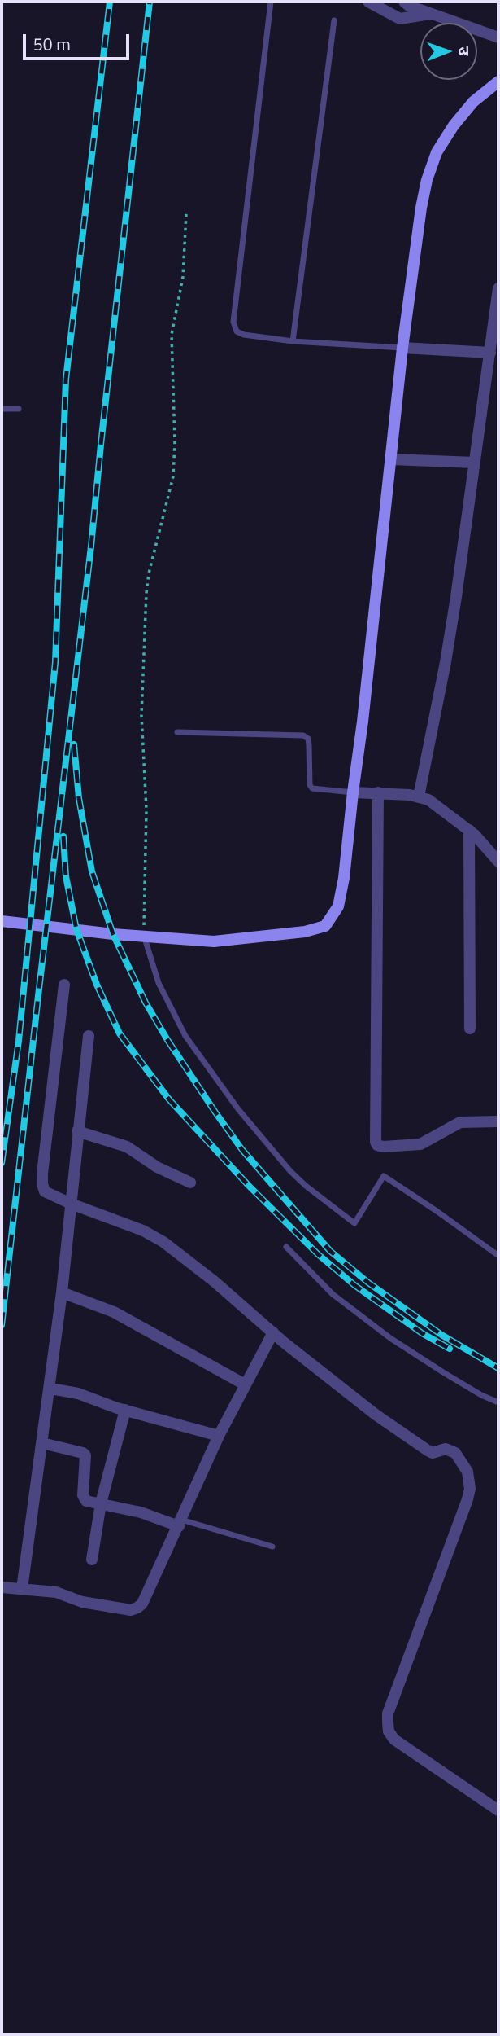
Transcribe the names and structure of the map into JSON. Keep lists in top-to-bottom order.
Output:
{
  "scale_bar": "50 m",
  "north": "right"
}
